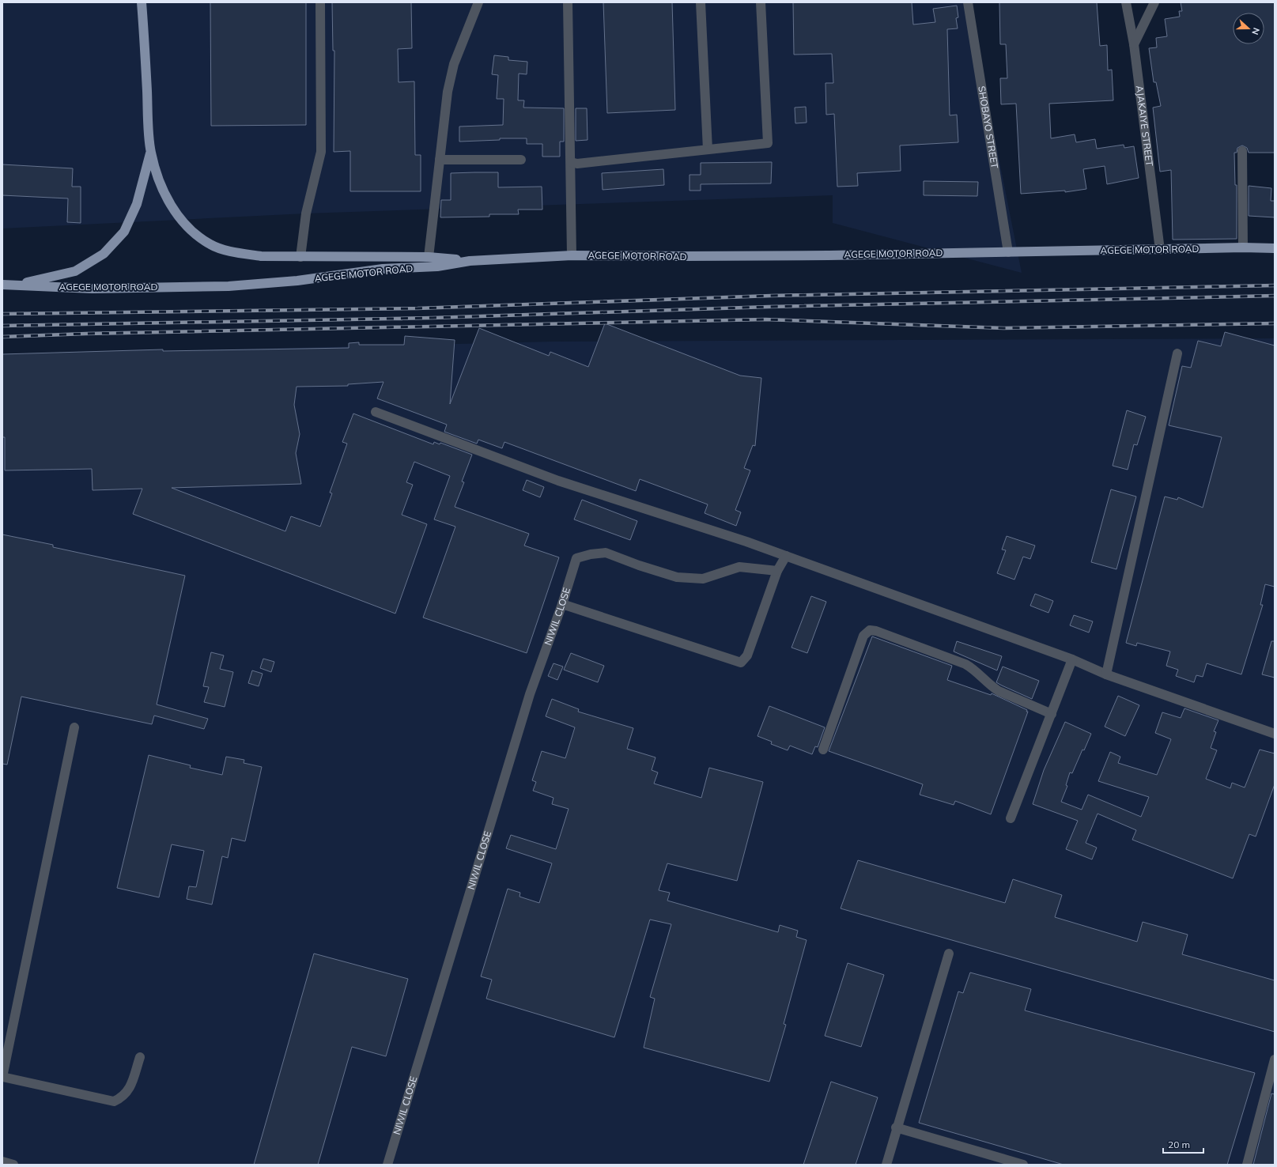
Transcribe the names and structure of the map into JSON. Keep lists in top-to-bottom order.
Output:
{
  "streets": {
    "main road": ["AGEGE MOTOR ROAD"],
    "street": ["AJAKAIYE STREET", "SHOBAYO STREET", "NIWIL CLOSE"]
  },
  "crossings": [
    ["AJAKAIYE STREET", "AGEGE MOTOR ROAD"],
    ["SHOBAYO STREET", "AGEGE MOTOR ROAD"]
  ],
  "scale_bar": "20 m",
  "north": "right"
}
